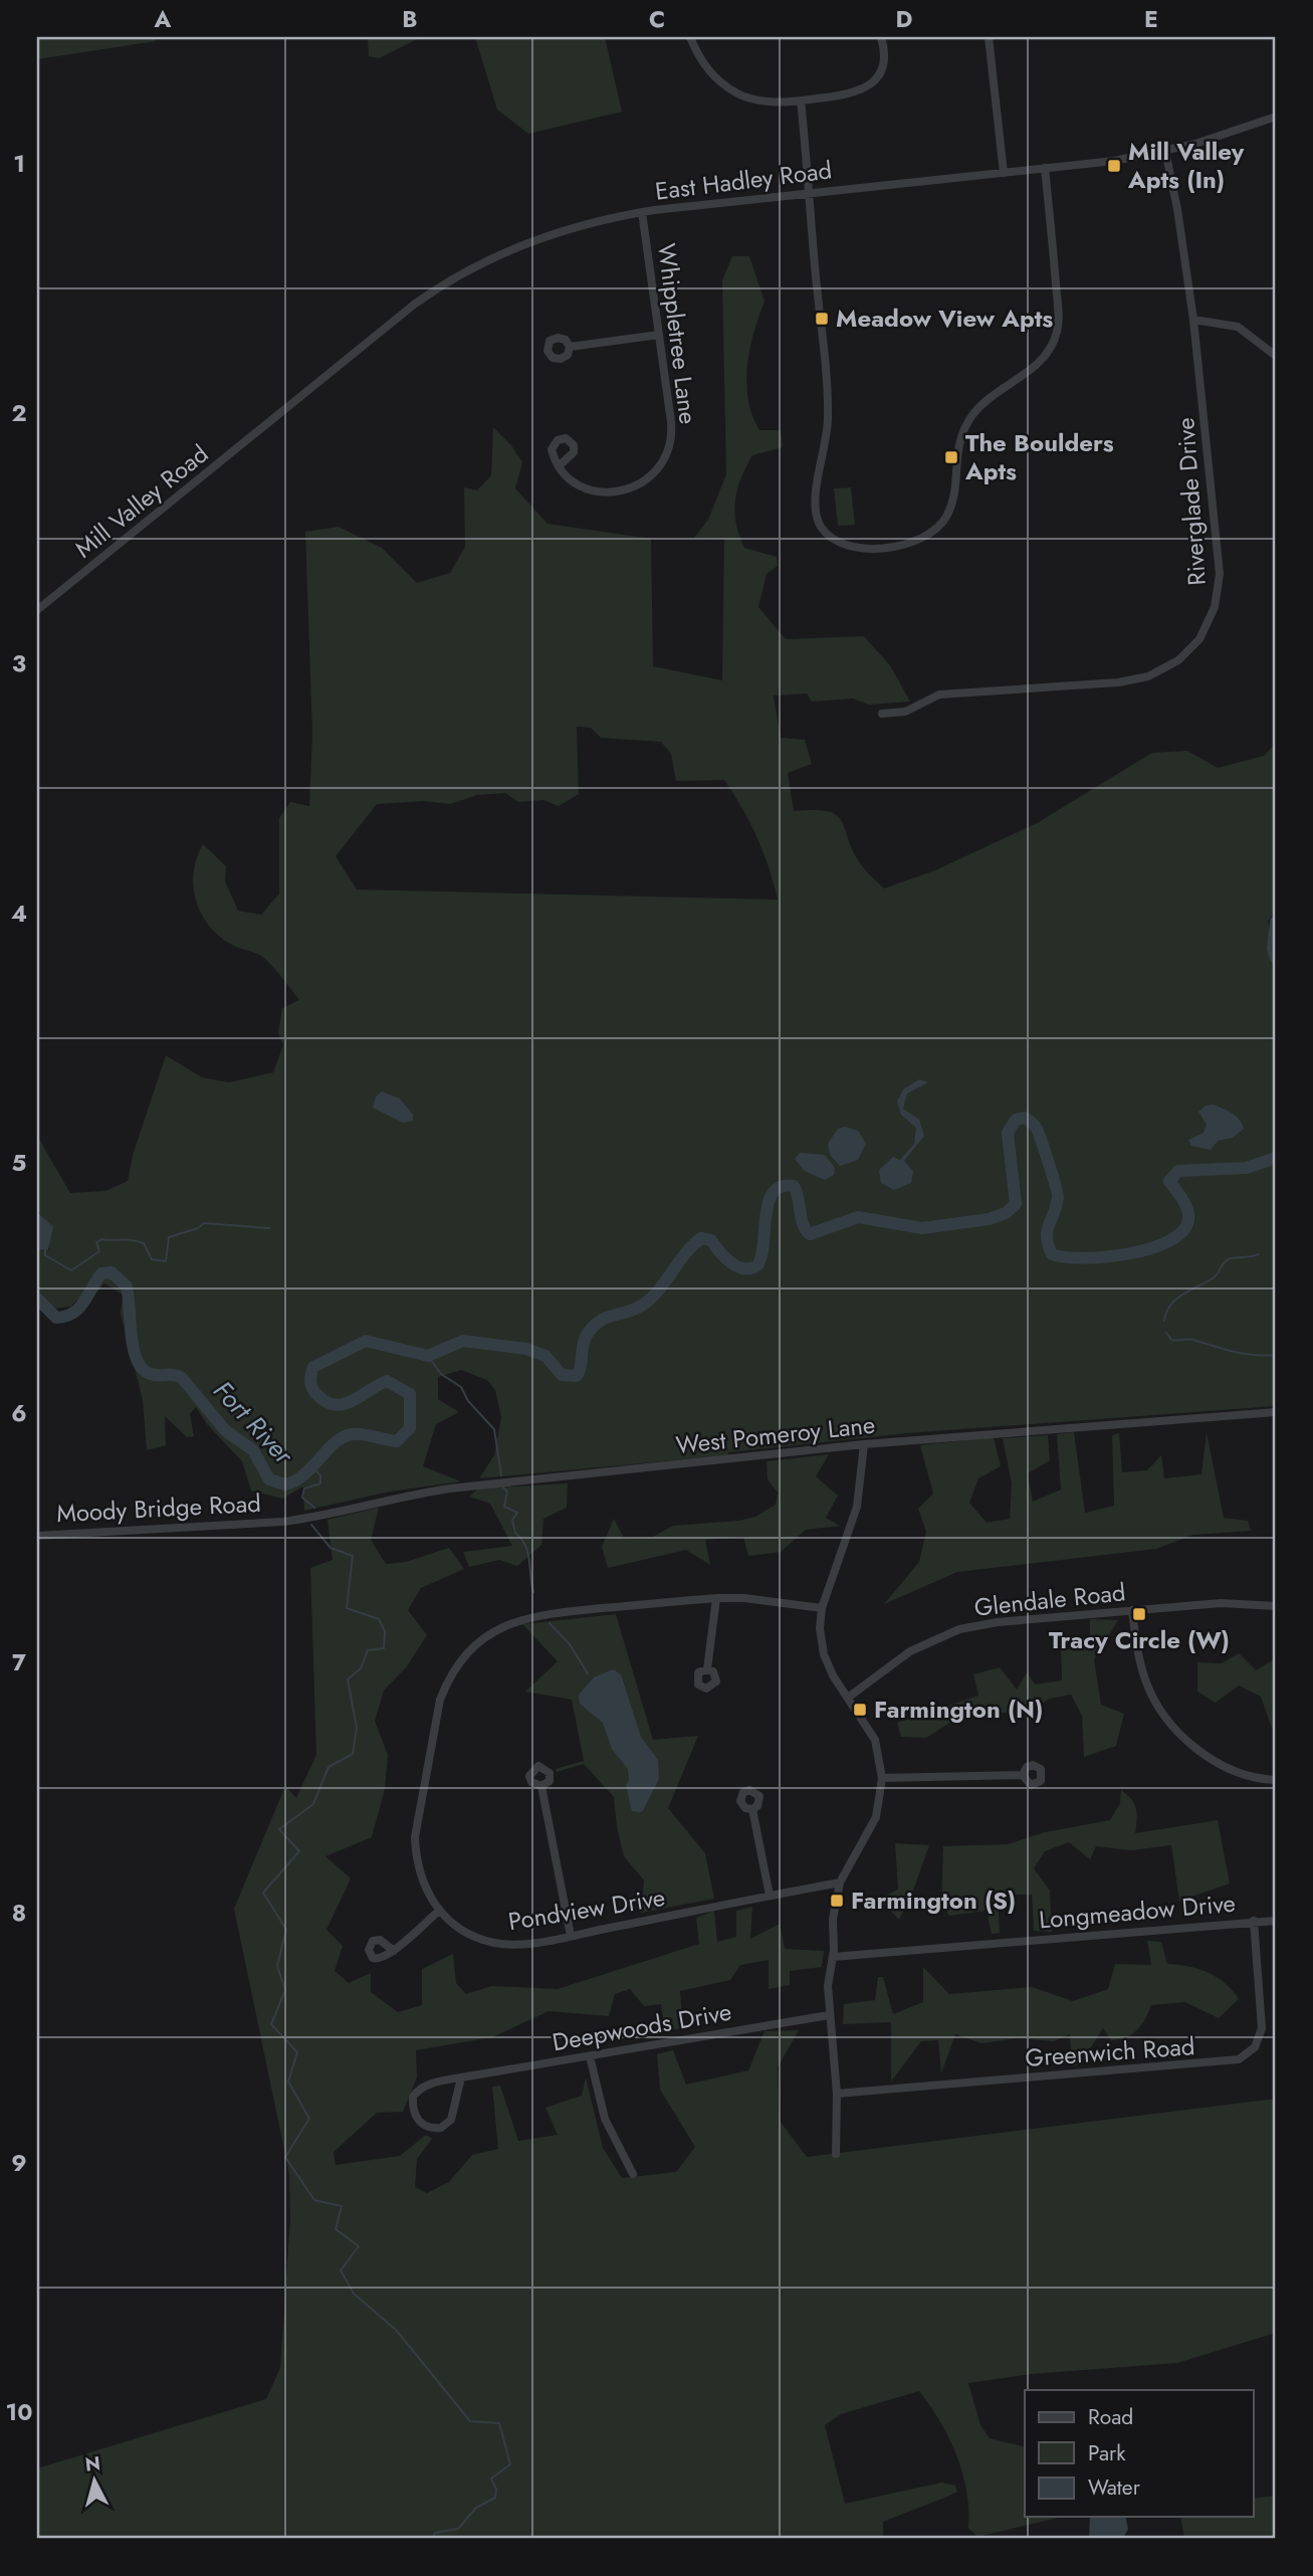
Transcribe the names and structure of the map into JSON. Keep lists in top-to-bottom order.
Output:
{
  "streets": {
    "street": [
      "East Hadley Road",
      "Whippletree Lane",
      "Mill Valley Road",
      "Riverglade Drive",
      "West Pomeroy Lane",
      "Moody Bridge Road",
      "Glendale Road",
      "Pondview Drive",
      "Longmeadow Drive",
      "Deepwoods Drive",
      "Greenwich Road"
    ]
  },
  "crossings": [
    ["East Hadley Road", "Whippletree Lane"],
    ["East Hadley Road", "Mill Valley Road"],
    ["East Hadley Road", "Riverglade Drive"],
    ["West Pomeroy Lane", "Moody Bridge Road"],
    ["Longmeadow Drive", "Greenwich Road"]
  ],
  "water": ["Fort River"],
  "places": {
    "transit": [
      "Mill Valley Apts (In)",
      "Meadow View Apts",
      "The Boulders Apts",
      "Tracy Circle (W)",
      "Farmington (N)",
      "Farmington (S)"
    ]
  },
  "legend": ["Road", "Park", "Water"],
  "north": "top",
  "grid": {
    "columns": [
      "A",
      "B",
      "C",
      "D",
      "E"
    ],
    "rows": [
      "1",
      "2",
      "3",
      "4",
      "5",
      "6",
      "7",
      "8",
      "9",
      "10"
    ]
  }
}
